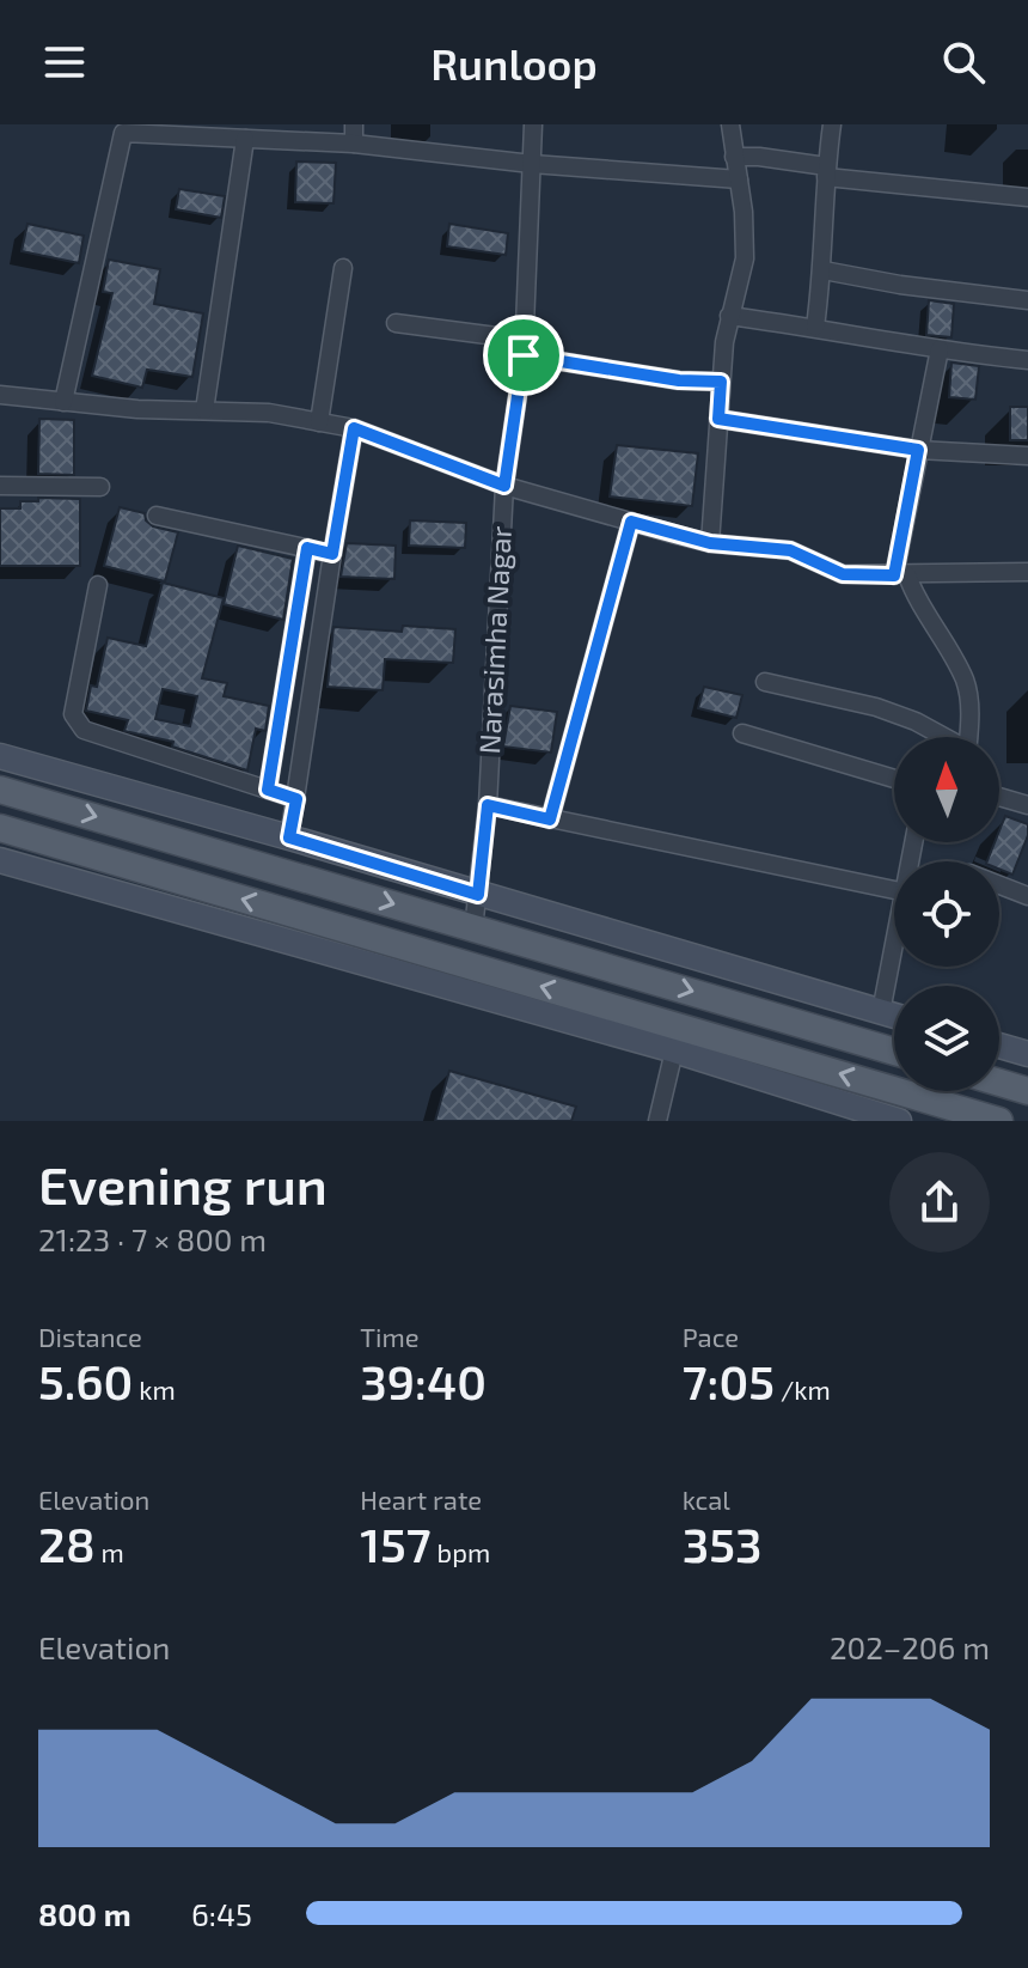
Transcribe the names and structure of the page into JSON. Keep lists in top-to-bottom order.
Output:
{
  "streets": {
    "street": ["Narasimha Nagar"]
  },
  "north": "top",
  "page": {
    "header": "Runloop",
    "heading": ["Evening run", "21:23 · 7 × 800 m"],
    "stats": [
      ["Distance", "5.60 km"],
      ["Time", "39:40"],
      ["Pace", "7:05 /km"],
      ["Elevation", "28 m"],
      ["Heart rate", "157 bpm"],
      ["kcal", "353"]
    ],
    "chart": ["Elevation", "202–206 m"],
    "list": [
      {
        "name": "800 m",
        "note": "6:45"
      }
    ]
  }
}
